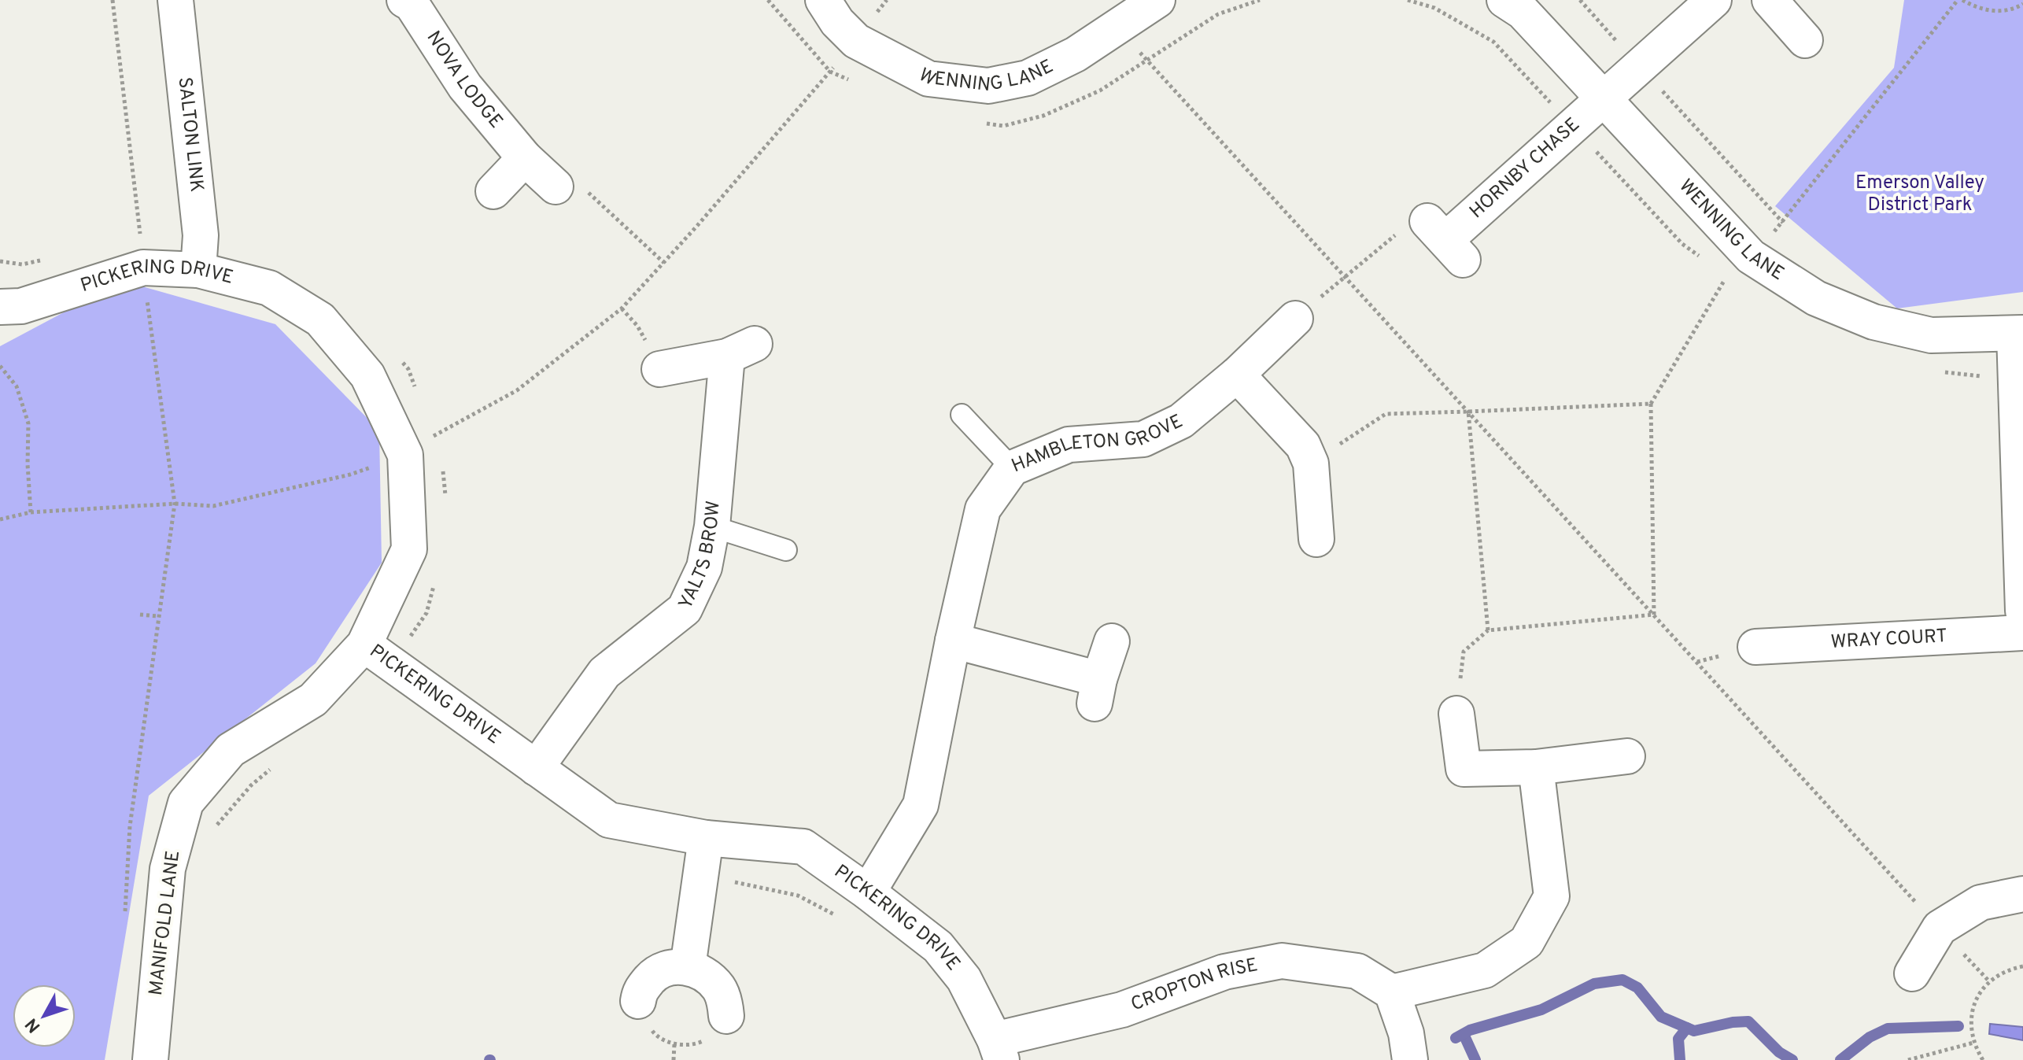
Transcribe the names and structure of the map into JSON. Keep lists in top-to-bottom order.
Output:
{
  "streets": {
    "street": [
      "WENNING LANE",
      "NOVA LODGE",
      "SALTON LINK",
      "HORNBY CHASE",
      "PICKERING DRIVE",
      "HAMBLETON GROVE",
      "YALTS BROW",
      "WRAY COURT",
      "MANIFOLD LANE",
      "CROPTON RISE"
    ]
  },
  "crossings": [
    ["WENNING LANE", "HORNBY CHASE"],
    ["SALTON LINK", "PICKERING DRIVE"],
    ["PICKERING DRIVE", "HAMBLETON GROVE"],
    ["PICKERING DRIVE", "YALTS BROW"],
    ["PICKERING DRIVE", "MANIFOLD LANE"],
    ["PICKERING DRIVE", "CROPTON RISE"]
  ],
  "parks": ["Emerson Valley District Park"],
  "north": "bottom left"
}
